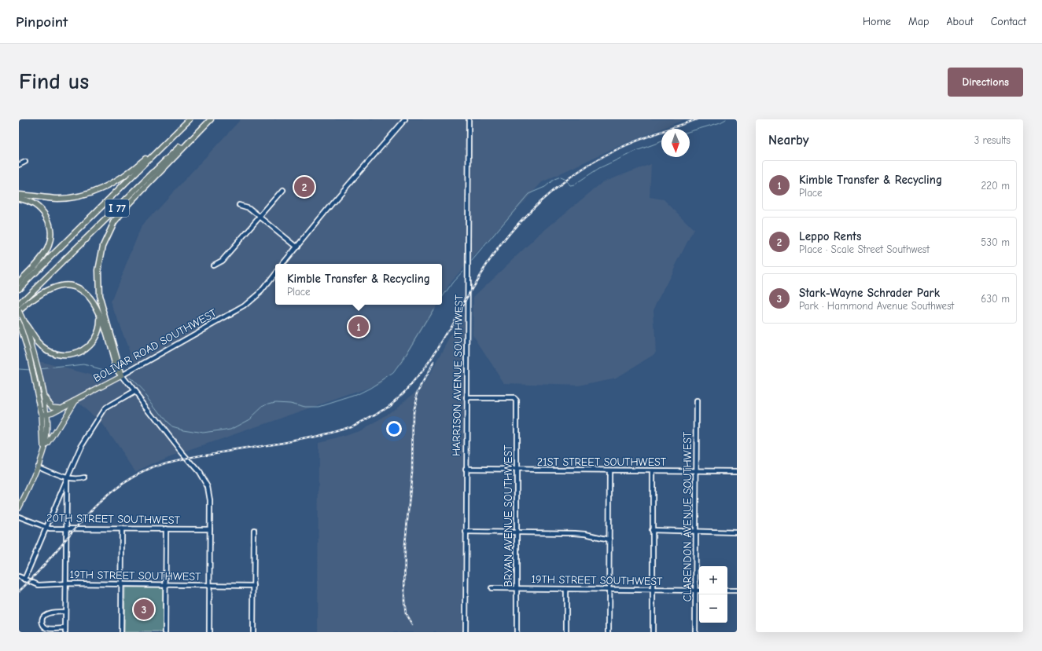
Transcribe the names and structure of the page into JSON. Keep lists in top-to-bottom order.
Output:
{
  "streets": {
    "highway": ["I 77"],
    "main road": ["BOLIVAR ROAD SOUTHWEST"],
    "street": [
      "HARRISON AVENUE SOUTHWEST",
      "21ST STREET SOUTHWEST",
      "BRYAN AVENUE SOUTHWEST",
      "CLARENDON AVENUE SOUTHWEST",
      "20TH STREET SOUTHWEST",
      "19TH STREET SOUTHWEST"
    ]
  },
  "crossings": [
    ["HARRISON AVENUE SOUTHWEST", "21ST STREET SOUTHWEST"],
    ["HARRISON AVENUE SOUTHWEST", "BRYAN AVENUE SOUTHWEST"],
    ["21ST STREET SOUTHWEST", "BRYAN AVENUE SOUTHWEST"],
    ["21ST STREET SOUTHWEST", "CLARENDON AVENUE SOUTHWEST"],
    ["BRYAN AVENUE SOUTHWEST", "19TH STREET SOUTHWEST"],
    ["CLARENDON AVENUE SOUTHWEST", "19TH STREET SOUTHWEST"]
  ],
  "north": "bottom",
  "page": {
    "header": "Pinpoint",
    "nav": [
      "Home",
      "Map",
      "About",
      "Contact"
    ],
    "buttons": "Directions",
    "title": "Find us",
    "heading": ["Nearby", "3 results"],
    "list": [
      {
        "mark": "1",
        "name": "Kimble Transfer & Recycling",
        "note": "Place",
        "value": "220 m"
      },
      {
        "mark": "2",
        "name": "Leppo Rents",
        "note": "Place · Scale Street Southwest",
        "value": "530 m"
      },
      {
        "mark": "3",
        "name": "Stark-Wayne Schrader Park",
        "note": "Park · Hammond Avenue Southwest",
        "value": "630 m"
      }
    ],
    "pins": ["2", "1", "3"],
    "popup": ["Kimble Transfer & Recycling", "Place"],
    "map_buttons": ["+", "−"]
  }
}
